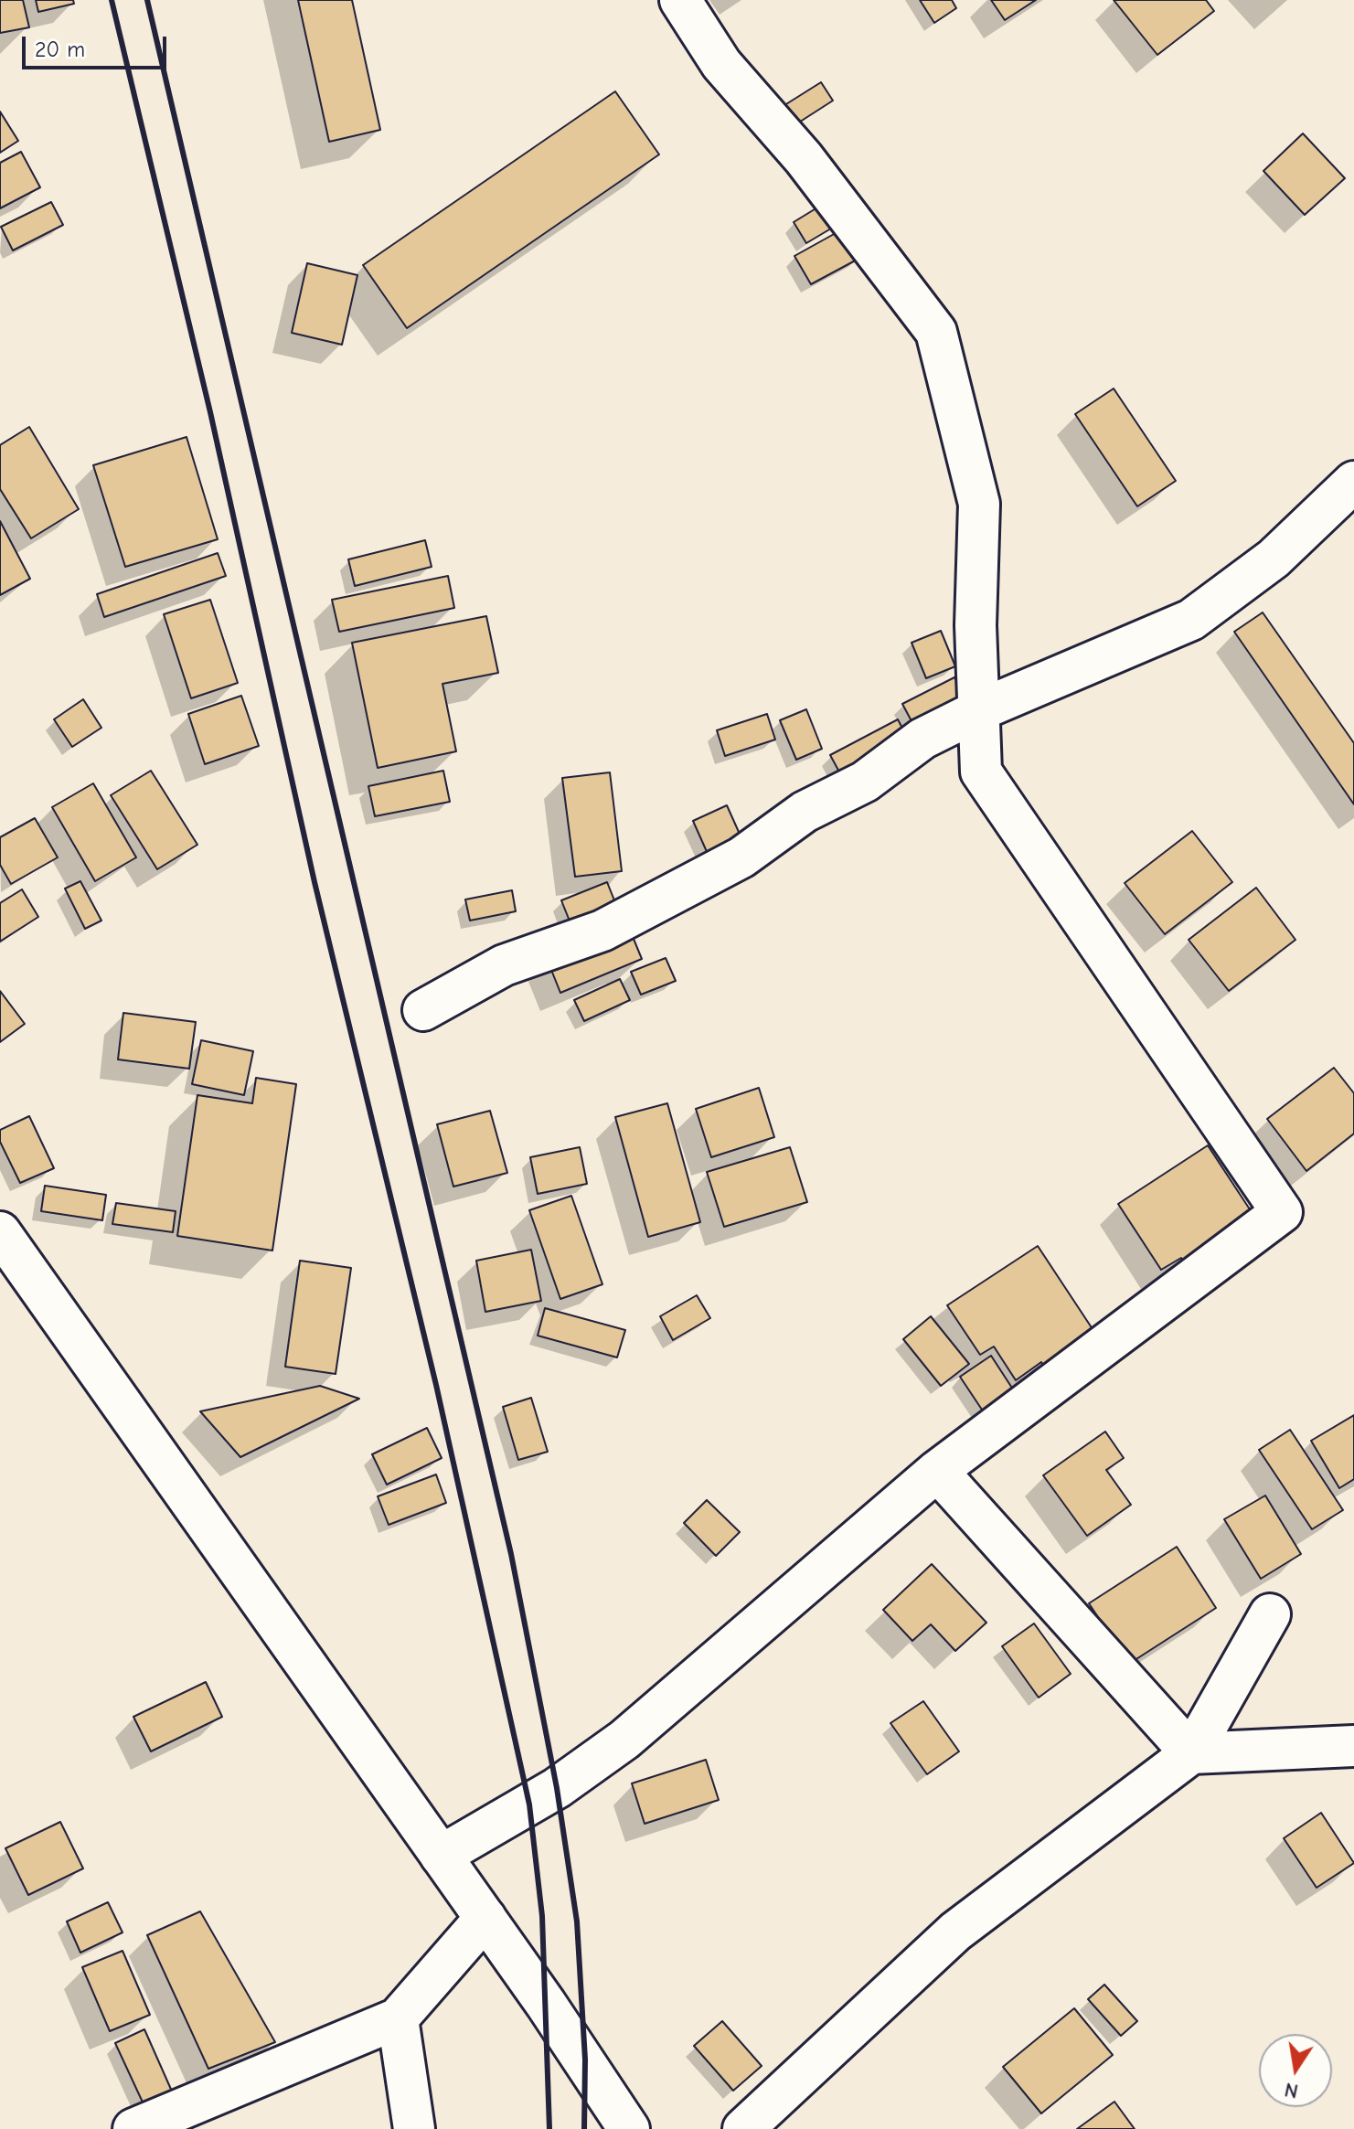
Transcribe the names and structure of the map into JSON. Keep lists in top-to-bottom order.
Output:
{
  "scale_bar": "20 m",
  "north": "bottom"
}
